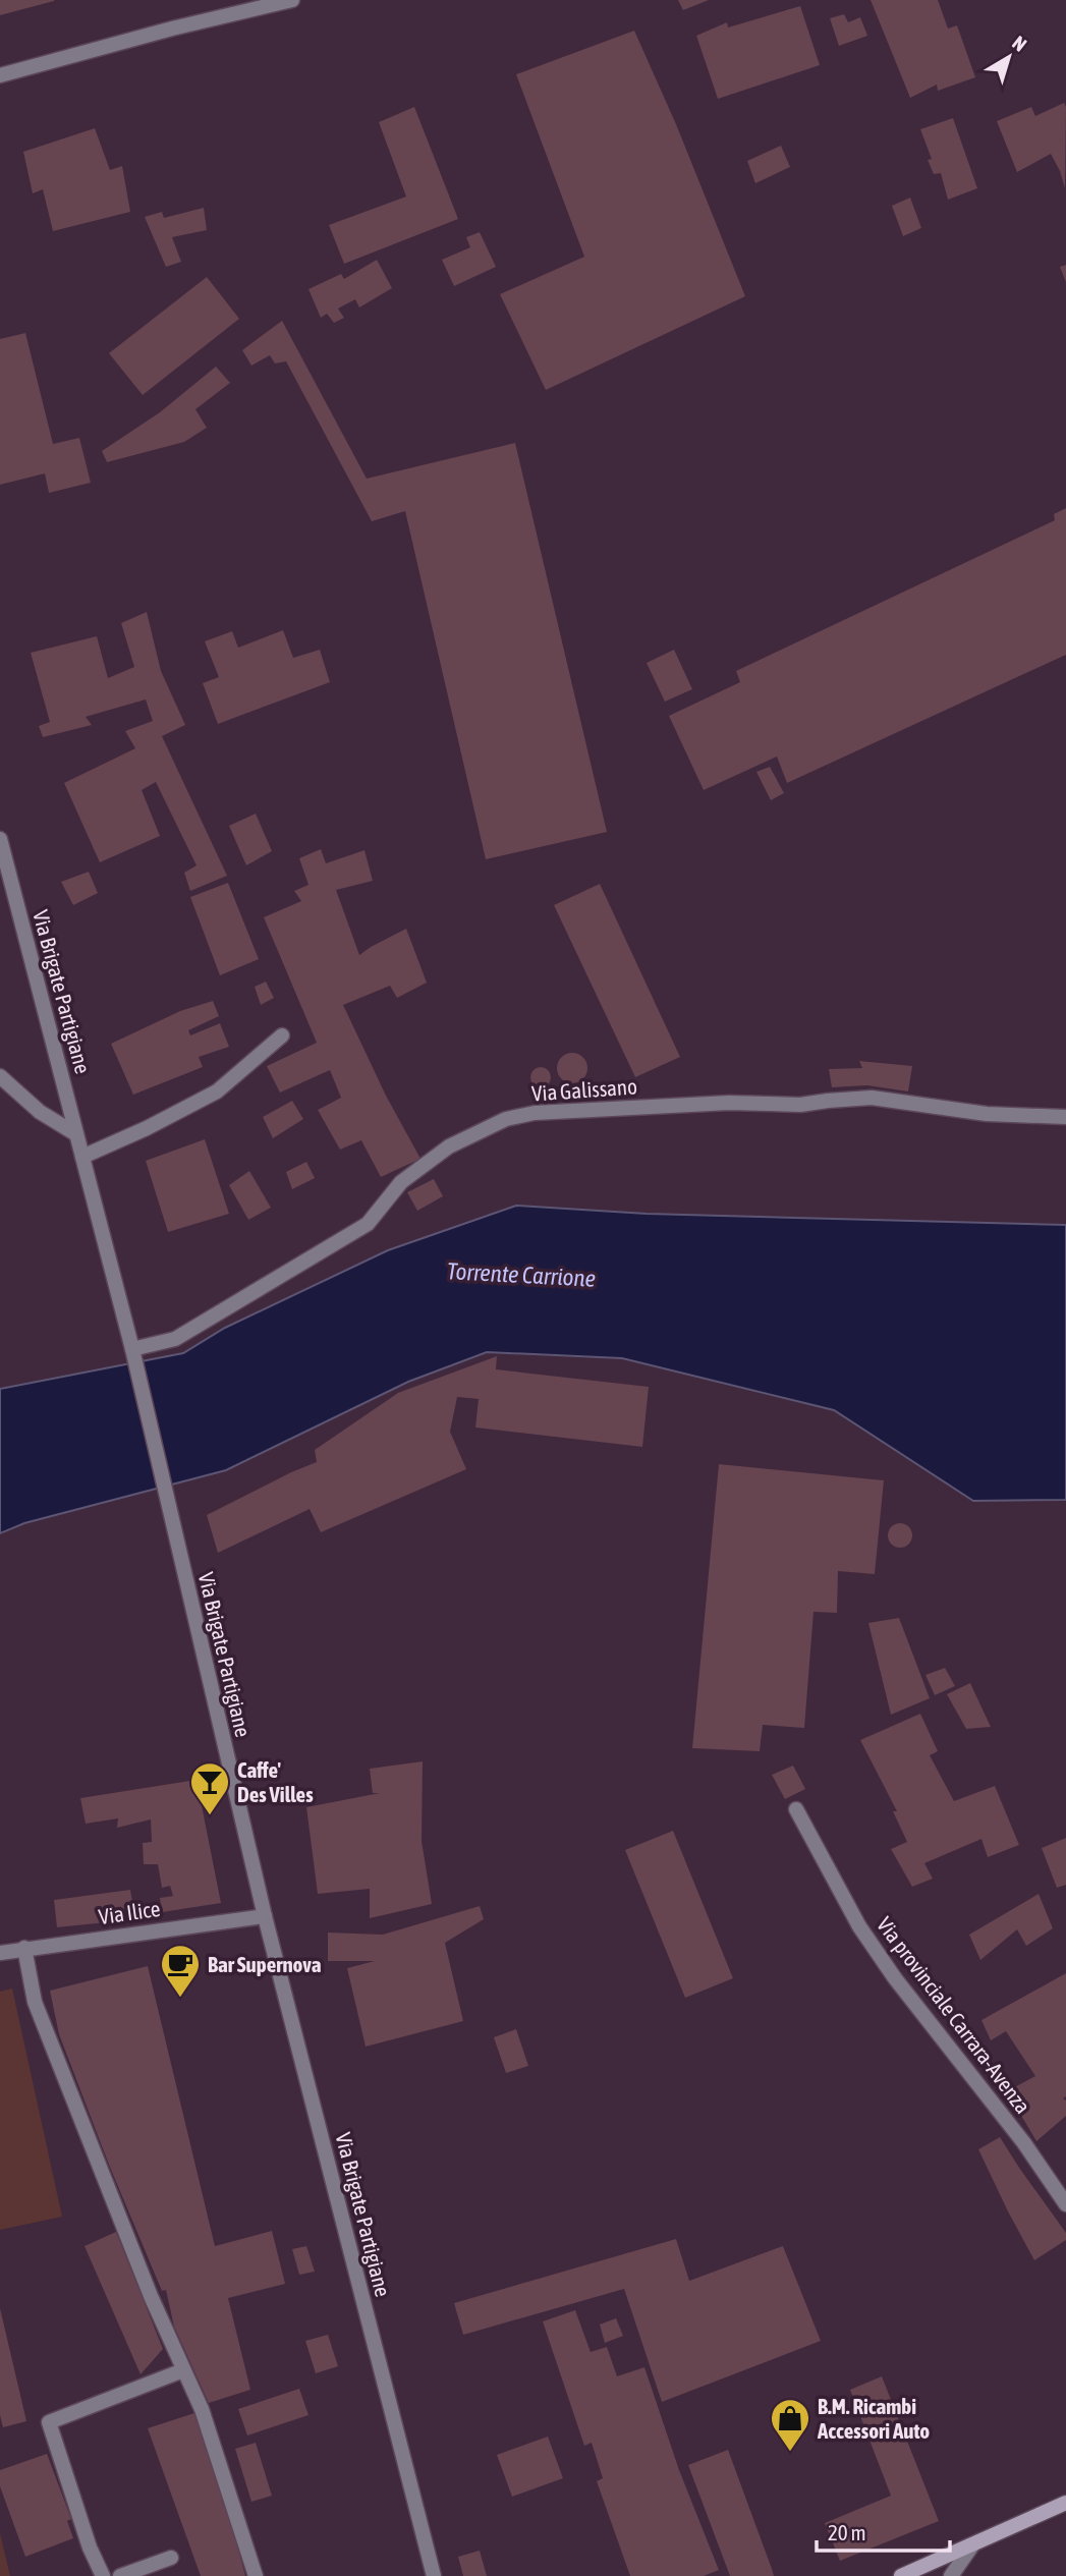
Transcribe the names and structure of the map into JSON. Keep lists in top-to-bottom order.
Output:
{
  "streets": {
    "street": [
      "Via Brigate Partigiane",
      "Via Galissano",
      "Via Ilice",
      "Via provinciale Carrara-Avenza"
    ]
  },
  "crossings": [
    ["Via Brigate Partigiane", "Via Galissano"],
    ["Via Brigate Partigiane", "Via Ilice"]
  ],
  "water": ["Torrente Carrione"],
  "places": {
    "bar": ["Caffe' Des Villes"],
    "cafe": ["Bar Supernova"],
    "shop": ["B.M. Ricambi Accessori Auto"]
  },
  "scale_bar": "20 m",
  "north": "top right"
}
